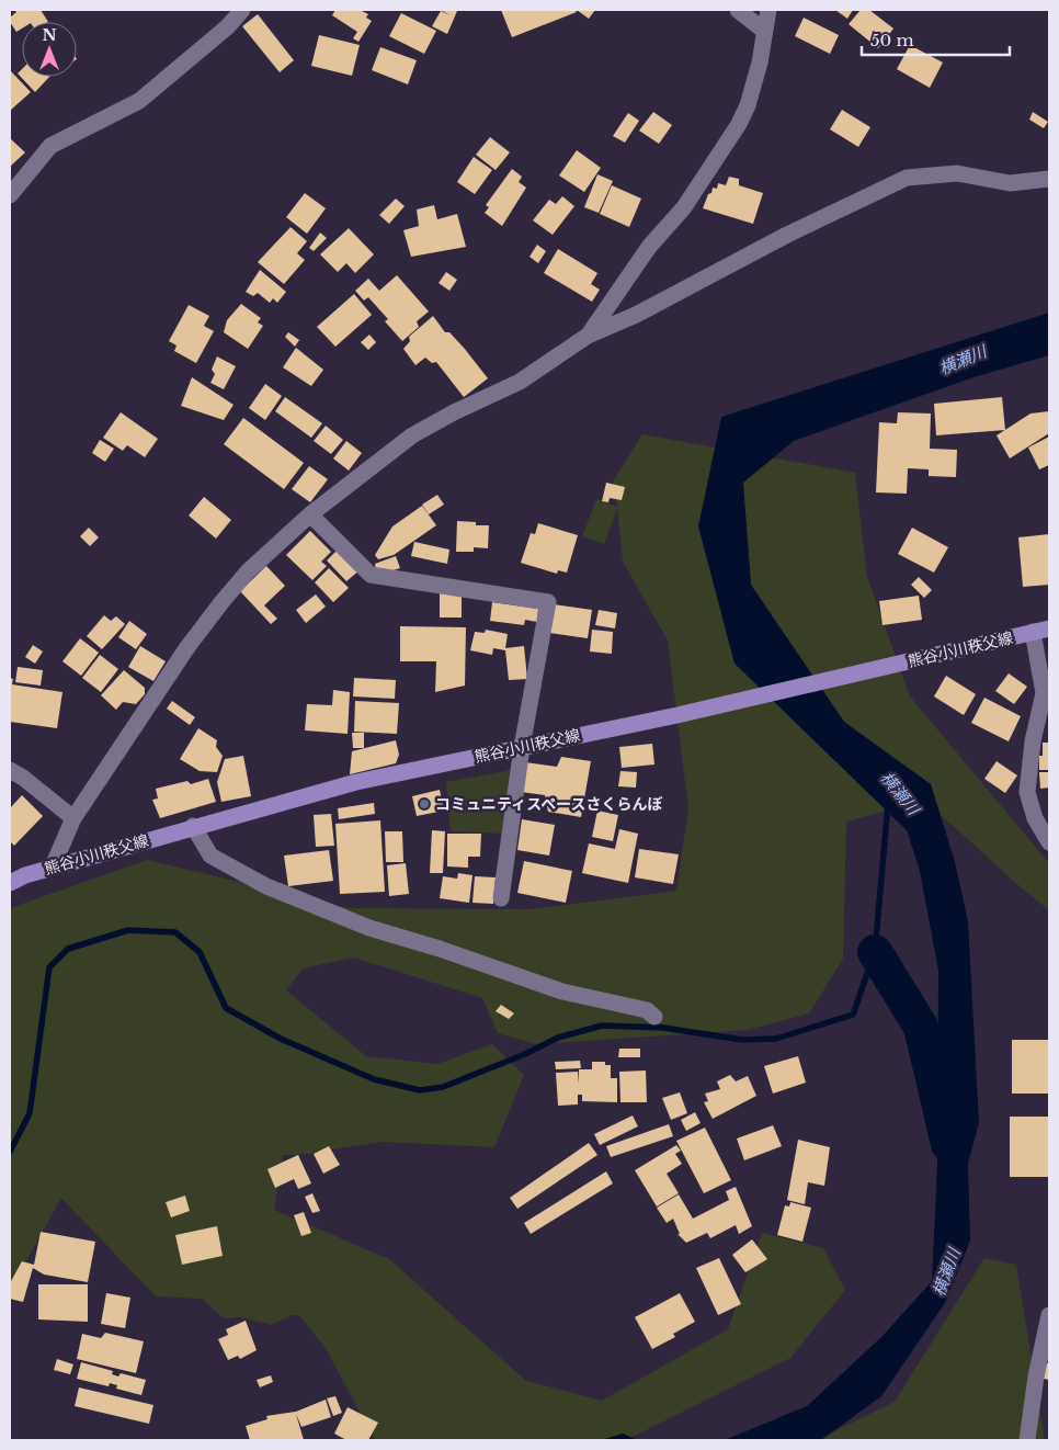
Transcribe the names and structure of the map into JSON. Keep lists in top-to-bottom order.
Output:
{
  "streets": {
    "main road": ["熊谷小川秩父線"]
  },
  "water": ["横瀬川"],
  "places": ["コミュニティスペースさくらんぼ"],
  "scale_bar": "50 m",
  "north": "top"
}
